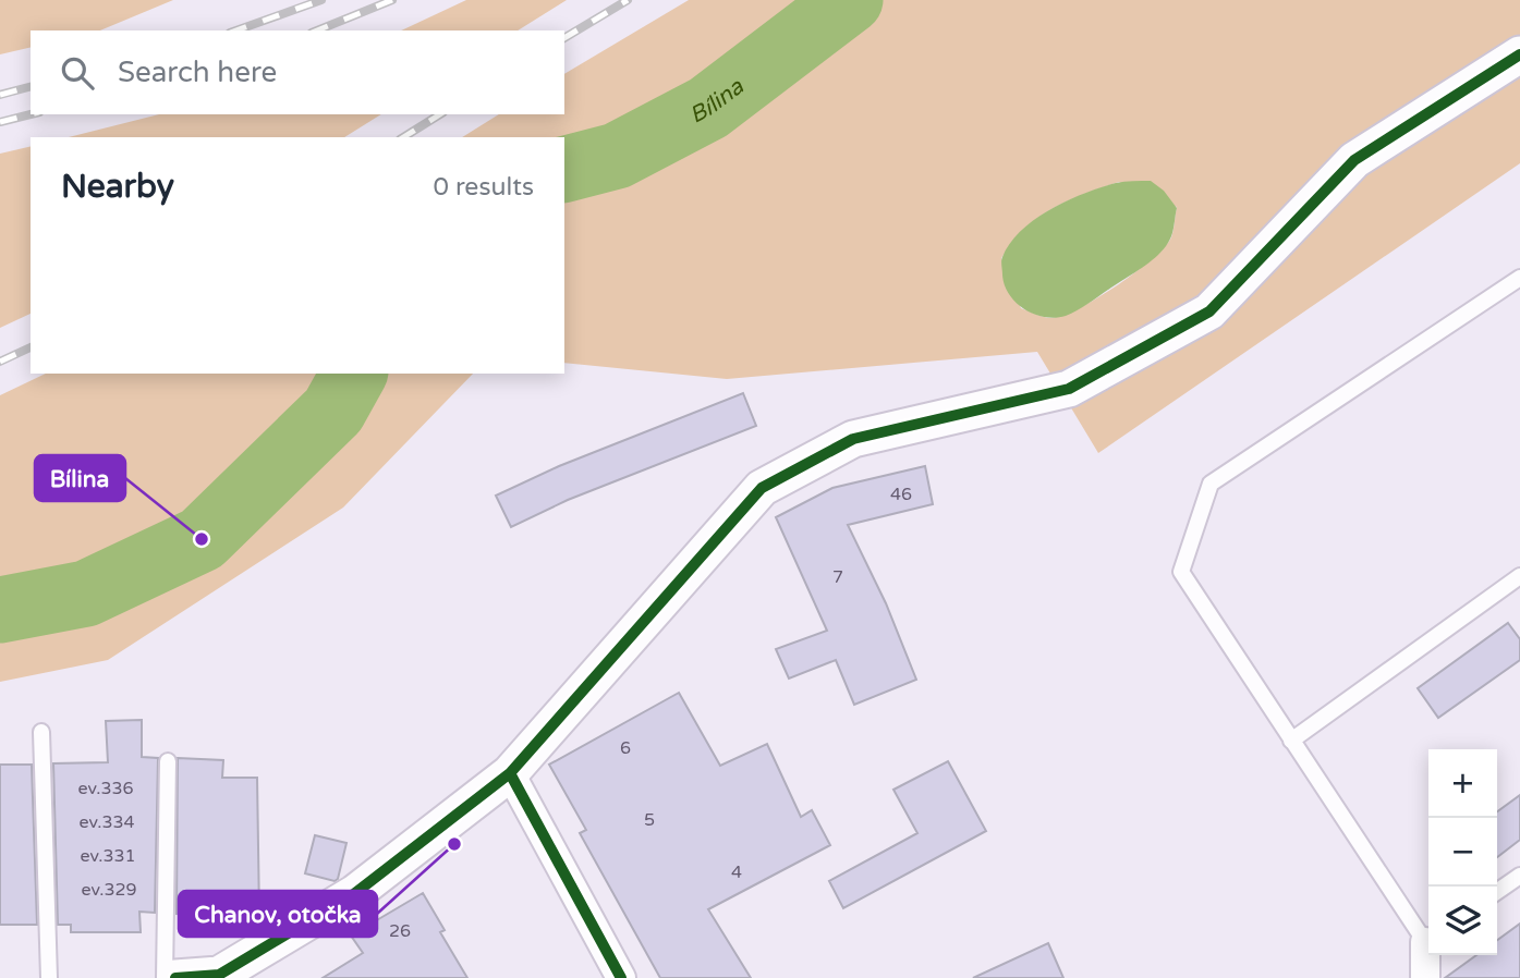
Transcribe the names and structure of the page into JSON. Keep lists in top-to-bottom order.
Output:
{
  "water": ["Bílina"],
  "places": ["Bílina", "Chanov, otočka"],
  "house_numbers": [
    "46",
    "7",
    "6",
    "ev.336",
    "5",
    "ev.334",
    "ev.331",
    "4",
    "ev.329",
    "26"
  ],
  "page": {
    "search": "Search here",
    "heading": ["Nearby", "0 results"],
    "map_buttons": ["+", "−"]
  }
}
